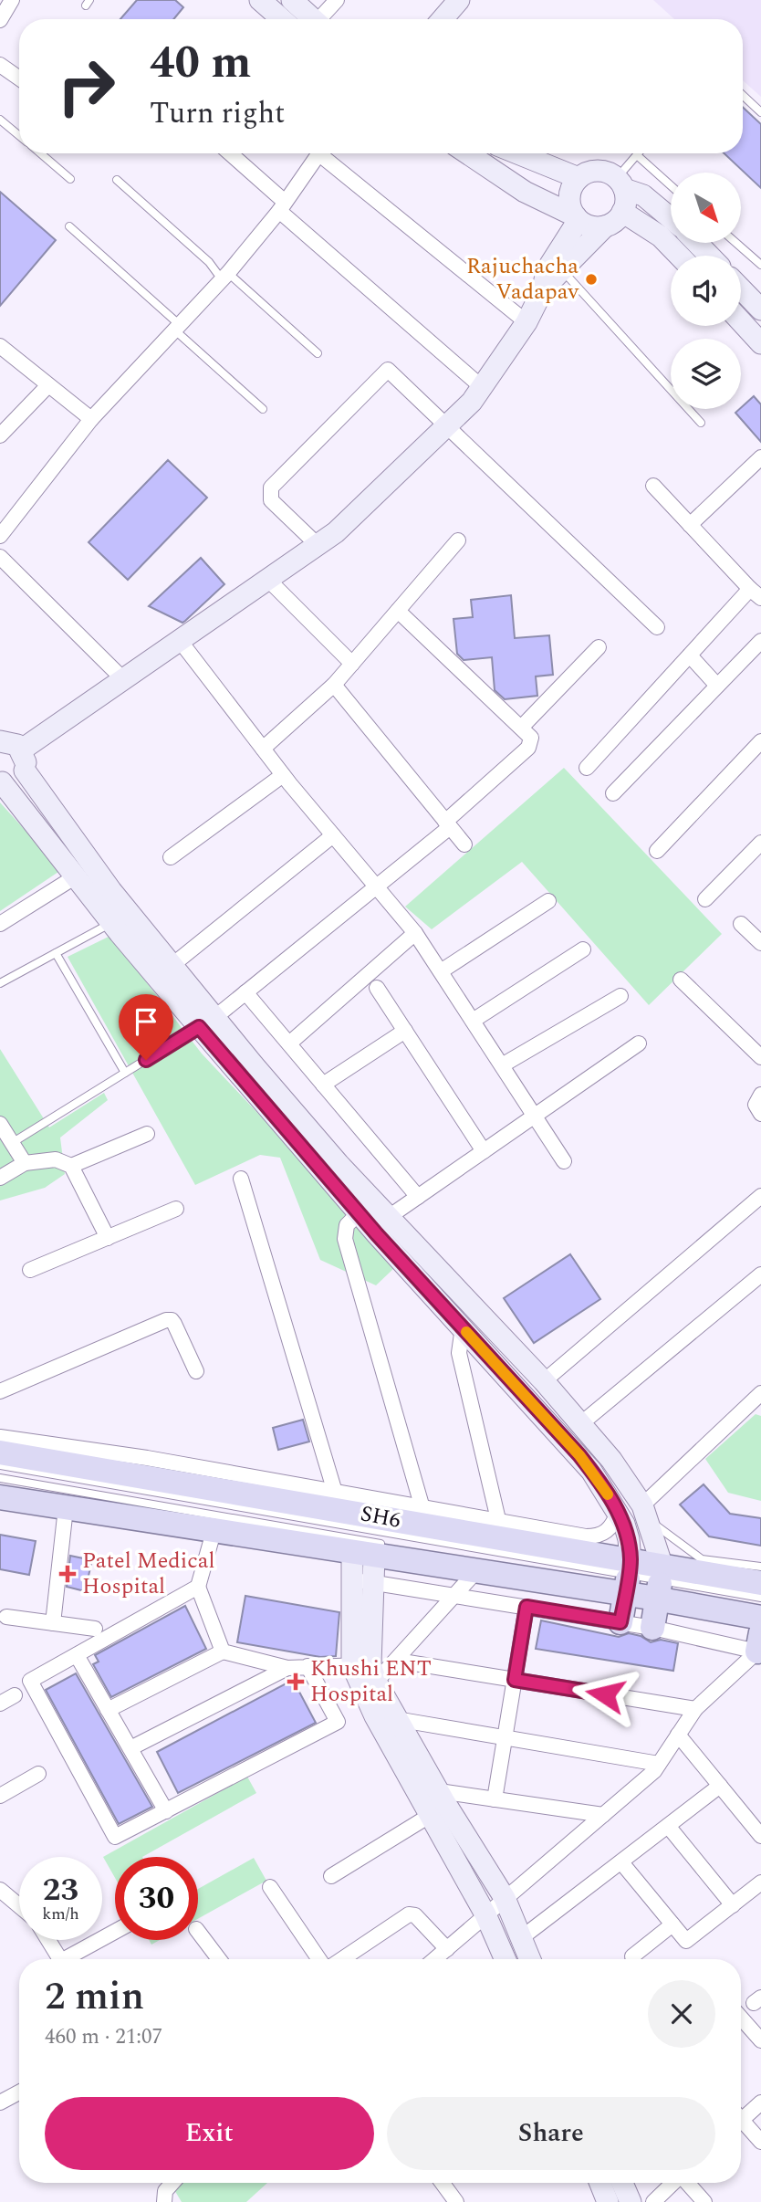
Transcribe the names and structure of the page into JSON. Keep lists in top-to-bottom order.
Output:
{
  "streets": {
    "main road": ["SH6"]
  },
  "places": {
    "other": ["Rajuchacha Vadapav"],
    "health": ["Patel Medical Hospital", "Khushi ENT Hospital"]
  },
  "north": "bottom right",
  "page": {
    "turn": ["40 m", "Turn right"],
    "speed": "23 km/h",
    "limit": "30",
    "heading": ["2 min", "460 m · 21:07"],
    "buttons": ["Exit", "Share"]
  }
}
